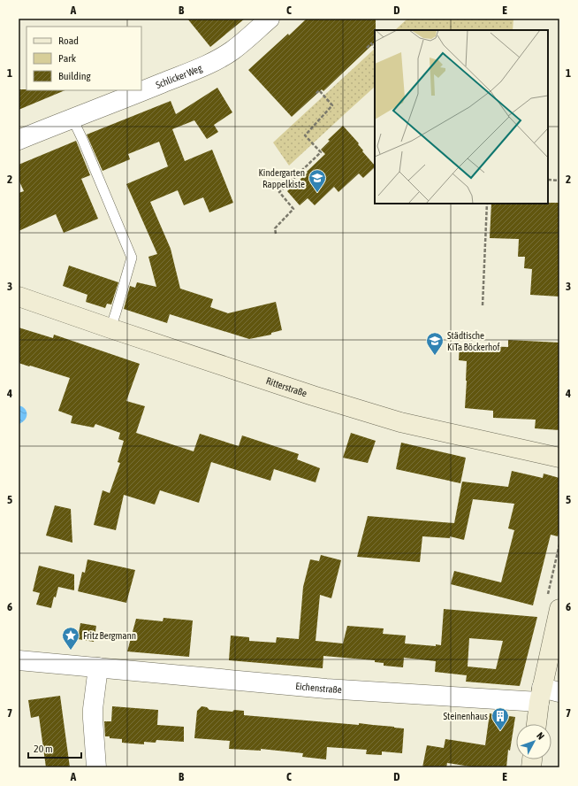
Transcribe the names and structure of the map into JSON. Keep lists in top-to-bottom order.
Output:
{
  "streets": {
    "main road": ["Ritterstraße"],
    "street": ["Schlicker Weg", "Eichenstraße"]
  },
  "places": {
    "school or university": ["Kindergarten Rappelkiste", "Städtische KiTa Böckerhof"],
    "place": ["Fritz Bergmann"],
    "building": ["Steinenhaus"]
  },
  "legend": ["Road", "Park", "Building"],
  "scale_bar": "20 m",
  "north": "top right",
  "grid": {
    "columns": [
      "A",
      "B",
      "C",
      "D",
      "E"
    ],
    "rows": [
      "1",
      "2",
      "3",
      "4",
      "5",
      "6",
      "7"
    ]
  }
}
